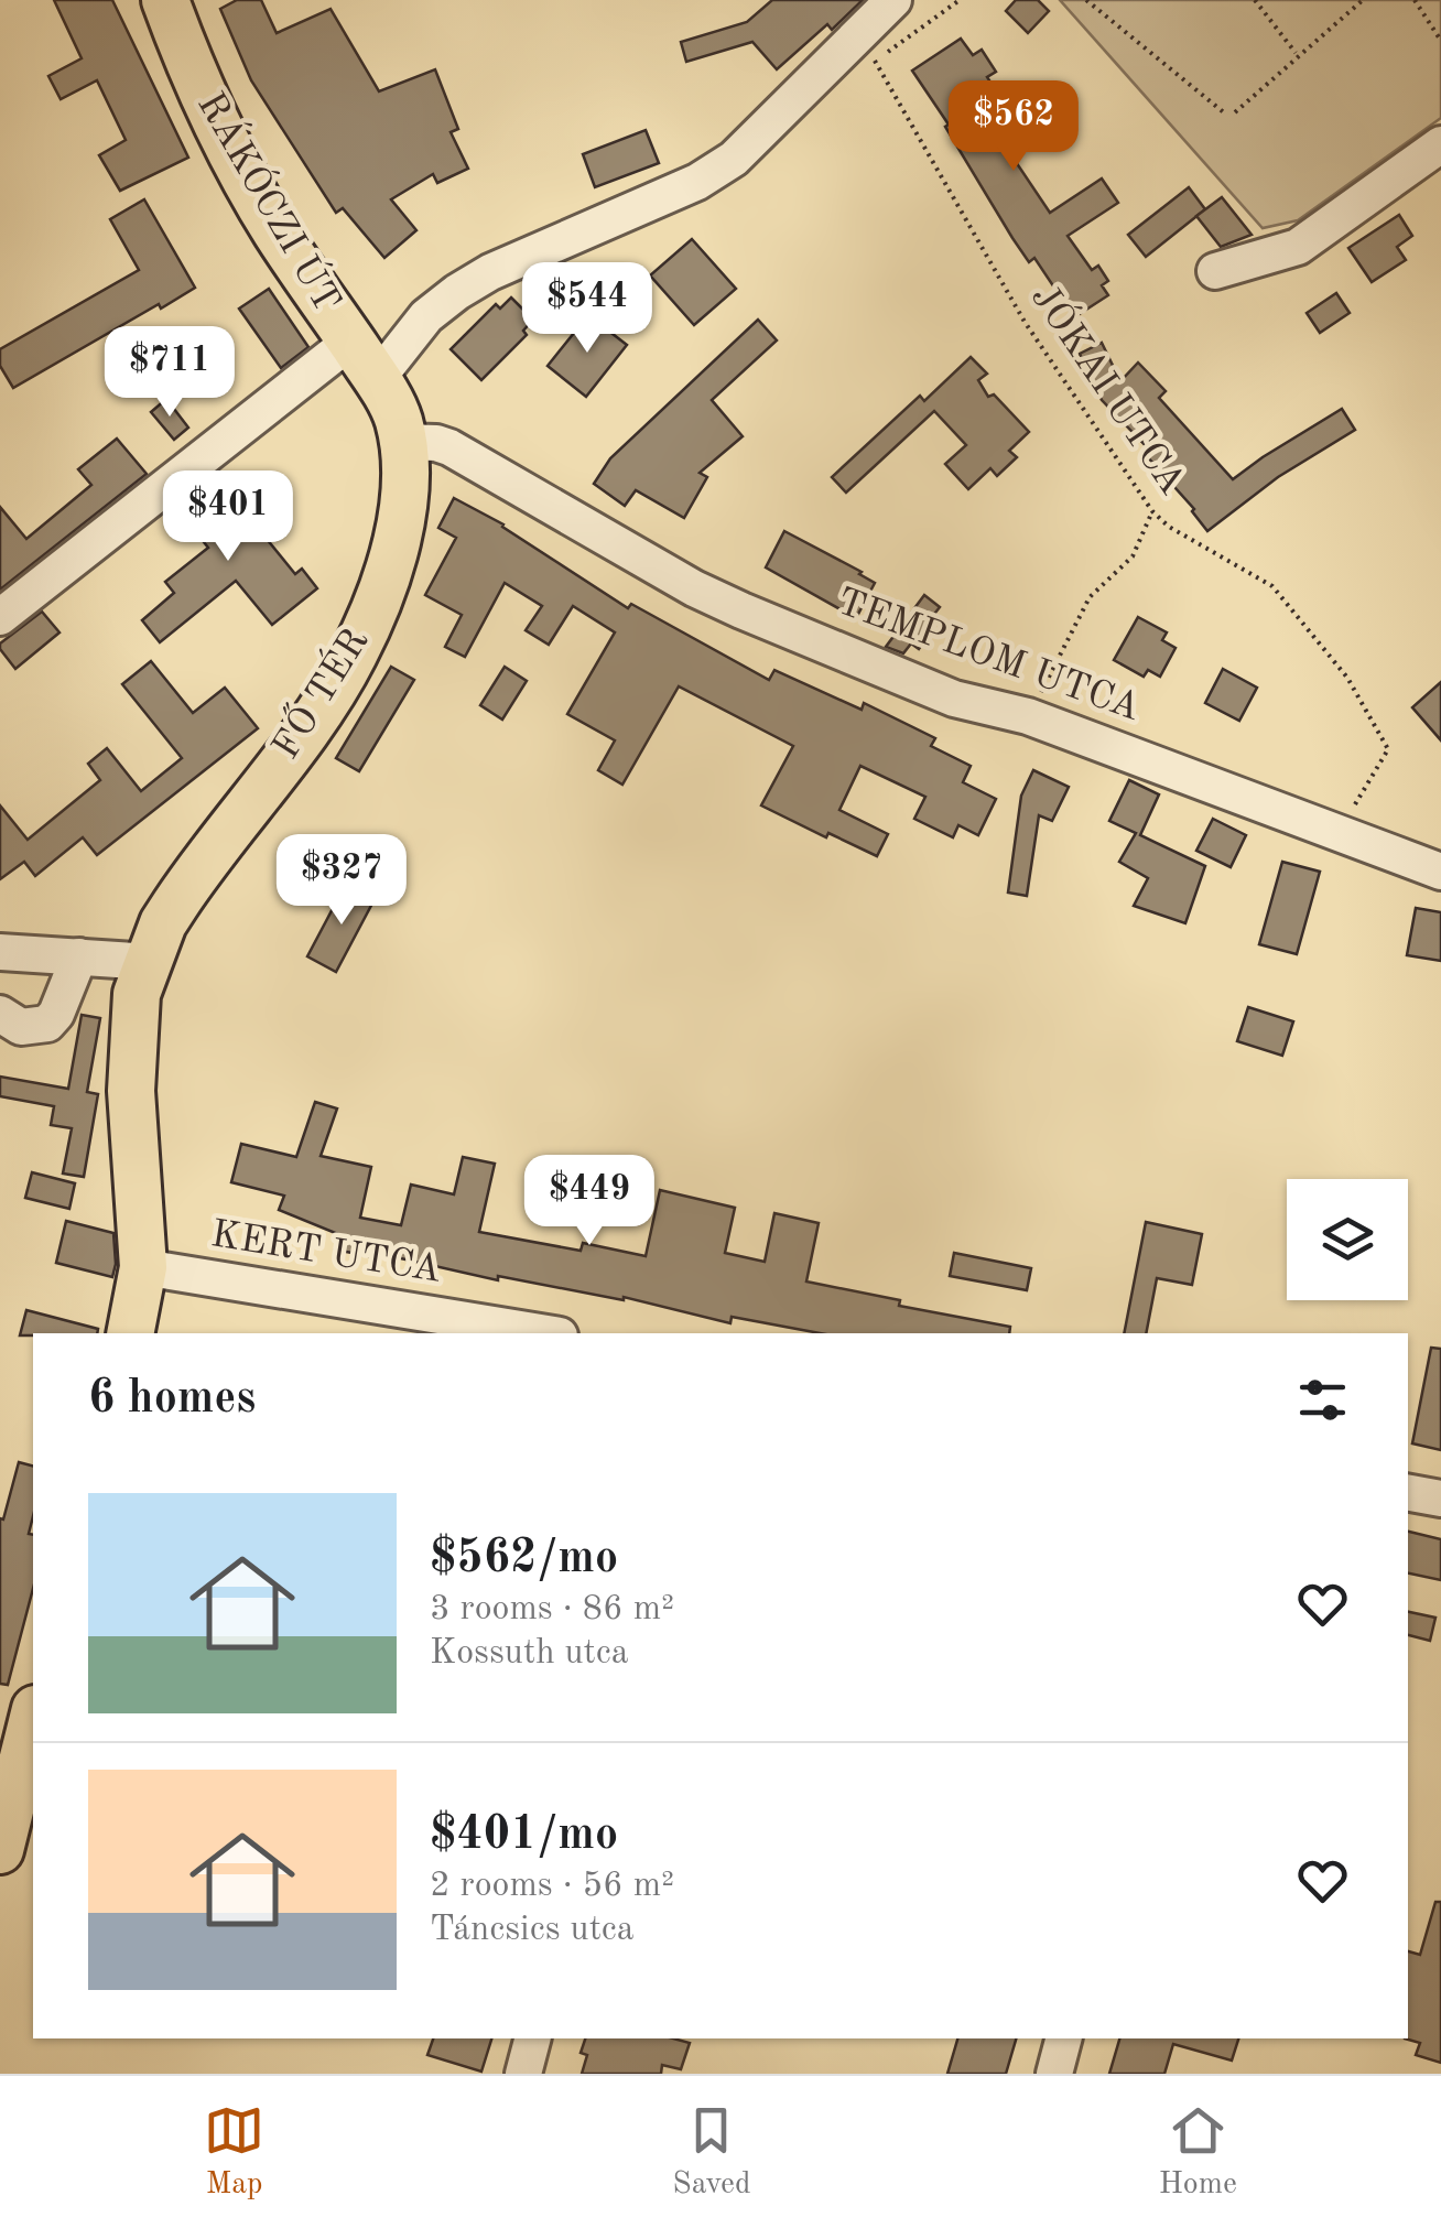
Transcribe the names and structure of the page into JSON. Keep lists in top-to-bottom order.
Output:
{
  "streets": {
    "main road": ["RÁKÓCZI ÚT", "FŐ TÉR"],
    "street": ["TEMPLOM UTCA", "KERT UTCA"],
    "path": ["JÓKAI UTCA"]
  },
  "crossings": [
    ["RÁKÓCZI ÚT", "FŐ TÉR"],
    ["JÓKAI UTCA", "TEMPLOM UTCA"],
    ["TEMPLOM UTCA", "FŐ TÉR"],
    ["FŐ TÉR", "KERT UTCA"]
  ],
  "page": {
    "price": [
      "$562",
      "$544",
      "$711",
      "$401",
      "$327",
      "$449"
    ],
    "heading": "6 homes",
    "list": [
      {
        "name": "$562/mo",
        "note": "3 rooms · 86 m² · Kossuth utca"
      },
      {
        "name": "$401/mo",
        "note": "2 rooms · 56 m² · Táncsics utca"
      }
    ],
    "tabs": ["Map", "Saved", "Home"]
  }
}
